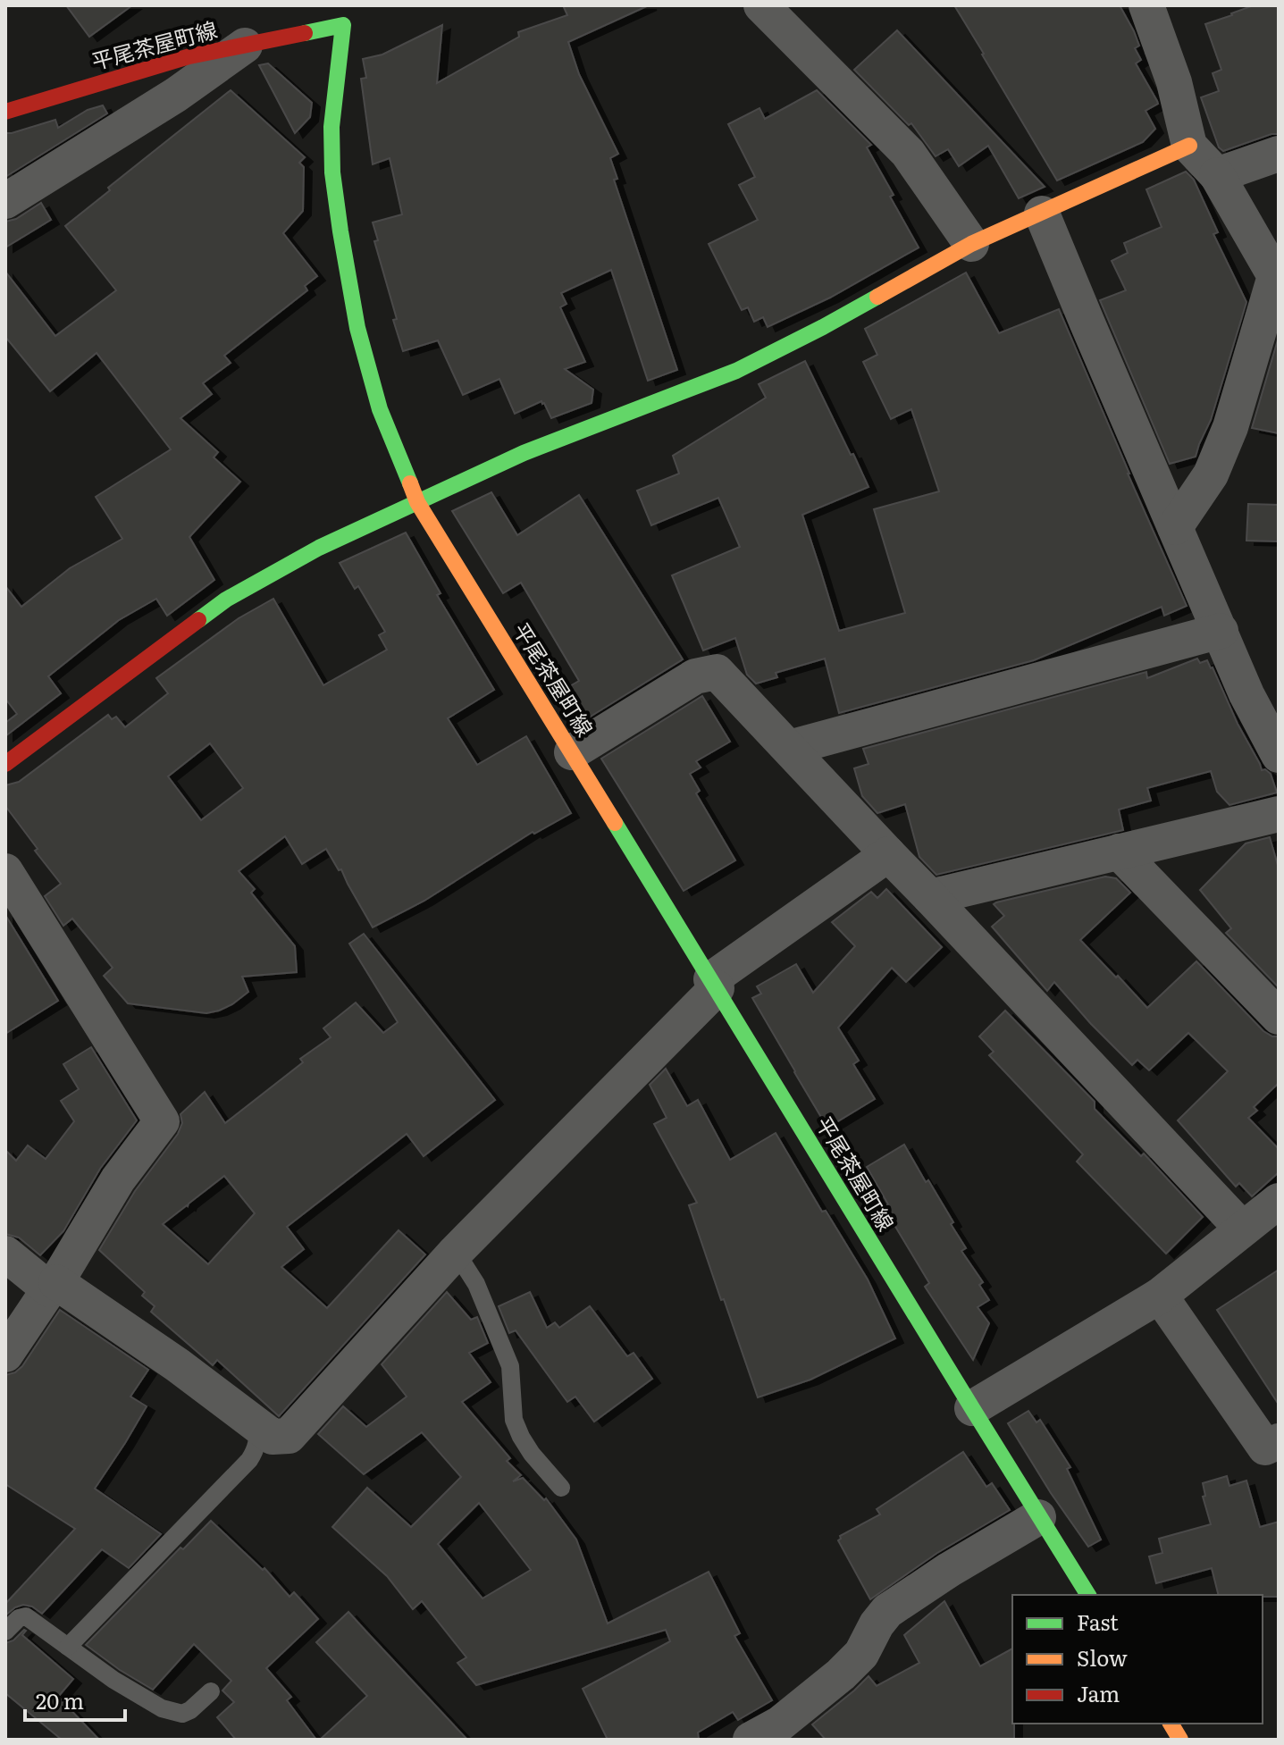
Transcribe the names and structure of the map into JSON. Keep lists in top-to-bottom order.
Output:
{
  "streets": {
    "main road": ["平尾茶屋町線"]
  },
  "legend": ["Fast", "Slow", "Jam"],
  "scale_bar": "20 m"
}
